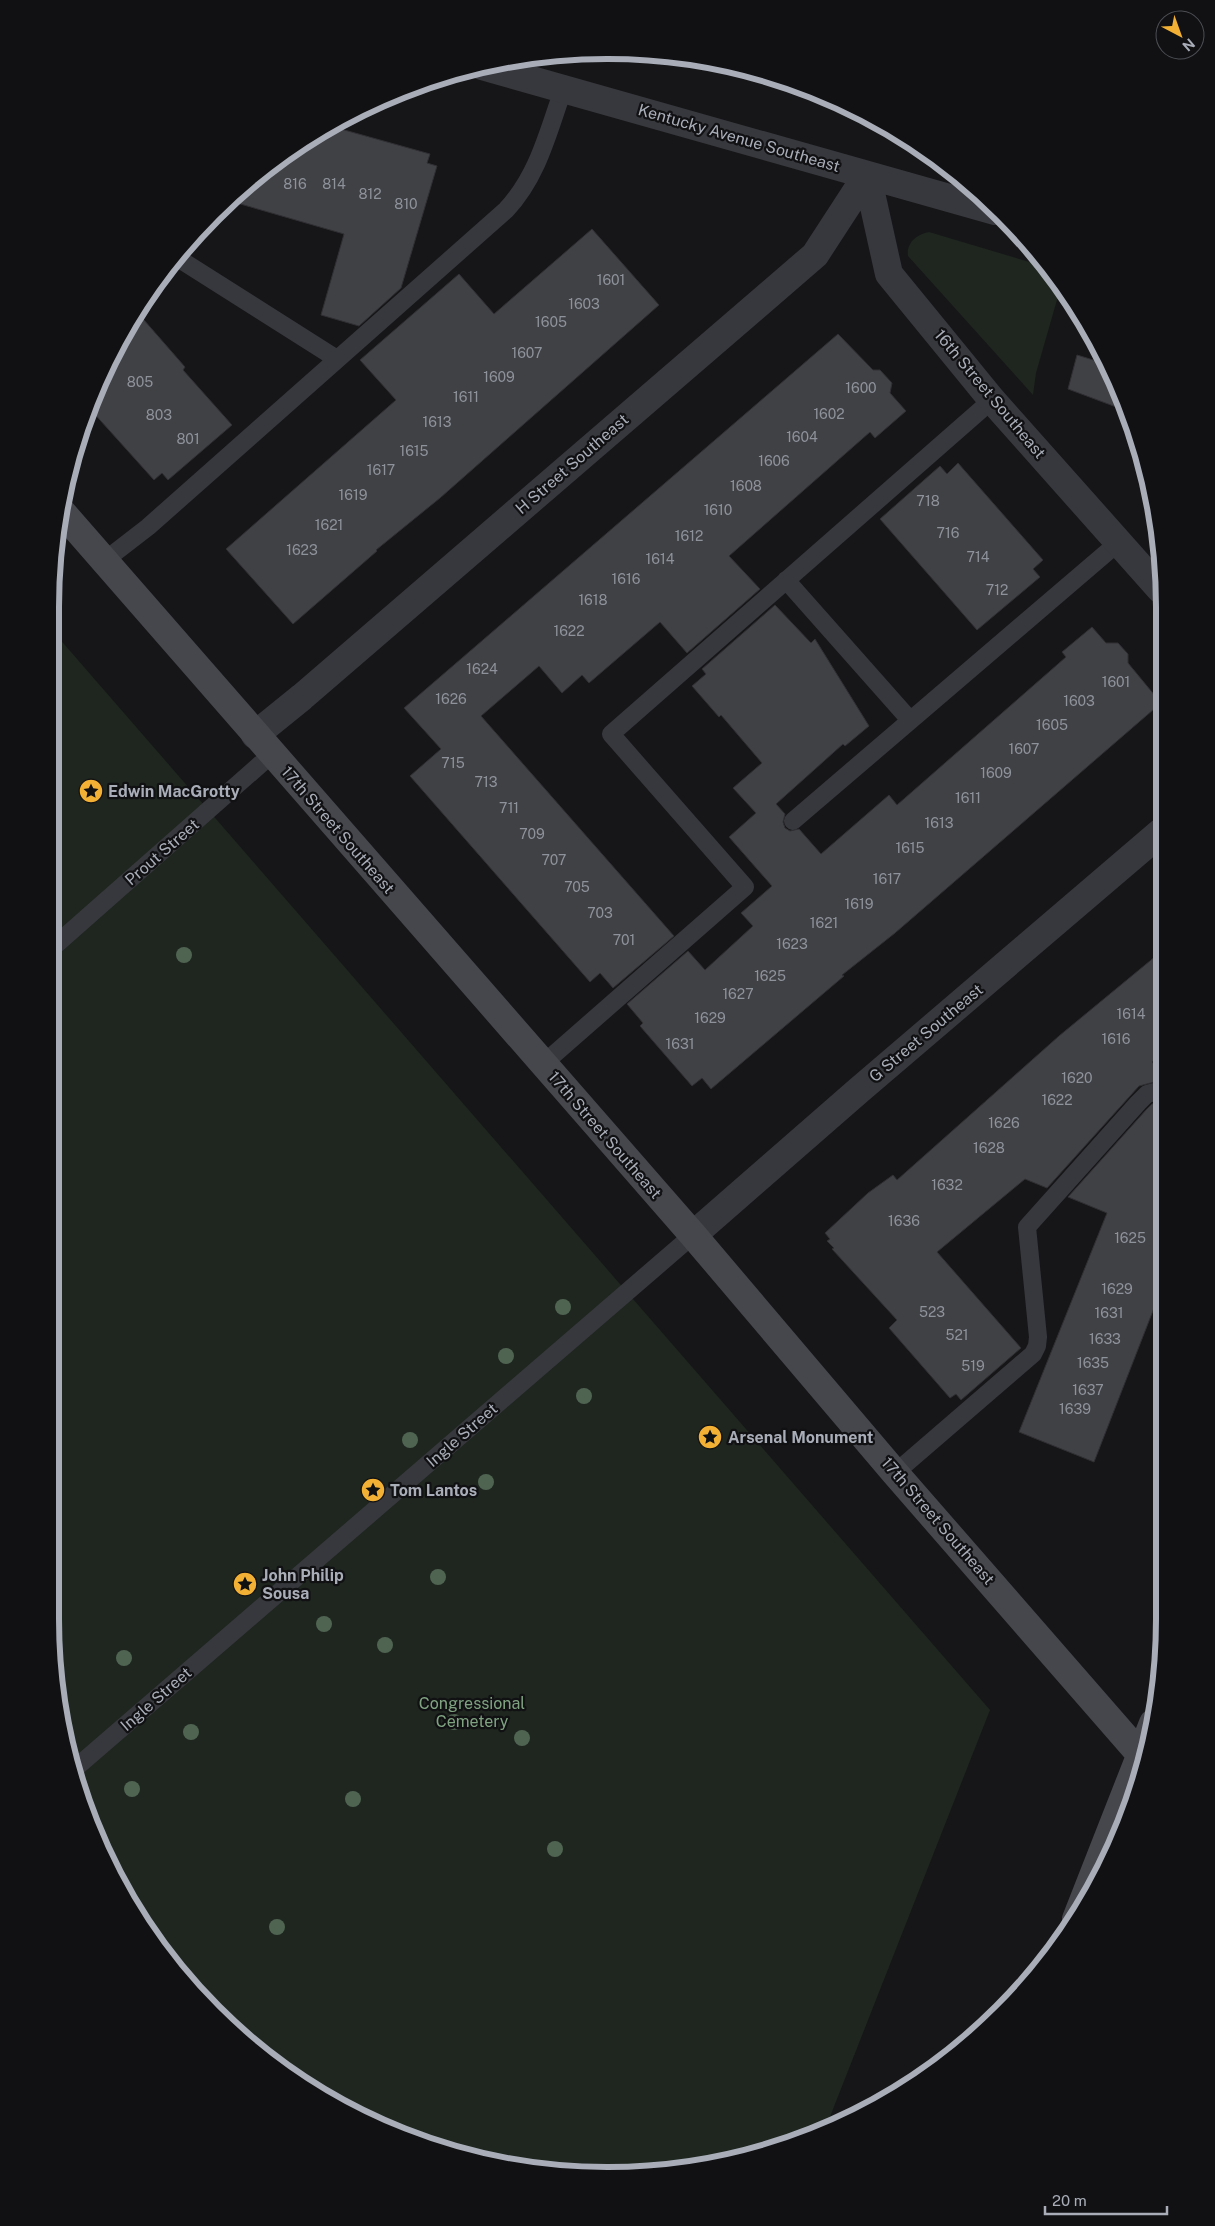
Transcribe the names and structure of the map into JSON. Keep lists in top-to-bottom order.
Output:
{
  "streets": {
    "street": [
      "Kentucky Avenue Southeast",
      "16th Street Southeast",
      "H Street Southeast",
      "17th Street Southeast",
      "G Street Southeast"
    ],
    "lane": ["Prout Street", "Ingle Street"]
  },
  "crossings": [
    ["Kentucky Avenue Southeast", "16th Street Southeast"],
    ["Kentucky Avenue Southeast", "H Street Southeast"],
    ["16th Street Southeast", "H Street Southeast"],
    ["H Street Southeast", "17th Street Southeast"],
    ["H Street Southeast", "Prout Street"],
    ["17th Street Southeast", "Prout Street"],
    ["17th Street Southeast", "G Street Southeast"],
    ["17th Street Southeast", "Ingle Street"],
    ["G Street Southeast", "Ingle Street"]
  ],
  "parks": ["Congressional Cemetery"],
  "places": {
    "place": [
      "Edwin MacGrotty",
      "Arsenal Monument",
      "Tom Lantos",
      "John Philip Sousa"
    ]
  },
  "house_numbers": [
    "816",
    "814",
    "812",
    "810",
    "1601",
    "1603",
    "1605",
    "1607",
    "1609",
    "805",
    "1600",
    "1611",
    "1602",
    "803",
    "1613",
    "1604",
    "801",
    "1615",
    "1606",
    "1617",
    "1608",
    "1619",
    "718",
    "1610",
    "1621",
    "716",
    "1612",
    "1623",
    "714",
    "1614",
    "1616",
    "712",
    "1618",
    "1622",
    "1624",
    "1601",
    "1626",
    "1603",
    "1605",
    "1607",
    "715",
    "1609",
    "713",
    "1611",
    "711",
    "1613",
    "709",
    "1615",
    "707",
    "1617",
    "705",
    "1619",
    "703",
    "1621",
    "701",
    "1623",
    "1625",
    "1627",
    "1614",
    "1629",
    "1616",
    "1631",
    "1620",
    "1622",
    "1626",
    "1628",
    "1632",
    "1636",
    "1625",
    "1629",
    "523",
    "1631",
    "521",
    "1633",
    "1635",
    "519",
    "1637",
    "1639"
  ],
  "scale_bar": "20 m",
  "north": "bottom right"
}
